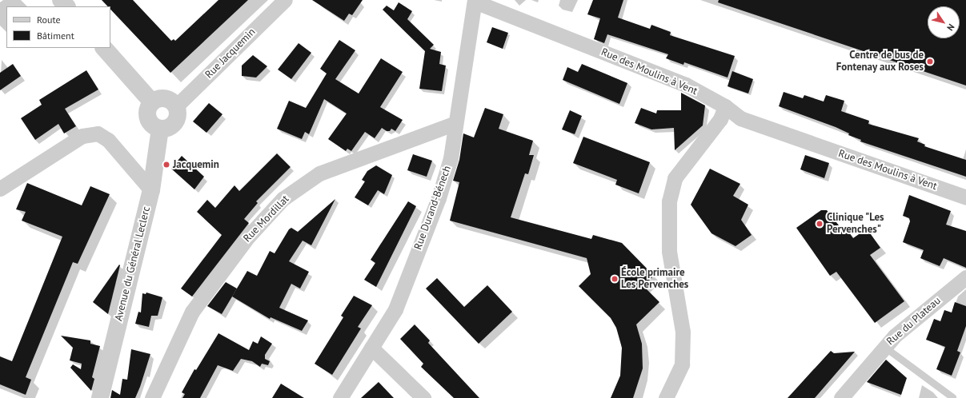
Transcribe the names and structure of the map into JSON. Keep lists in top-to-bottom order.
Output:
{
  "streets": {
    "street": [
      "Rue Jacquemin",
      "Rue des Moulins à Vent",
      "Rue Durand-Bénech",
      "Rue Mordillat",
      "Avenue du Général Leclerc",
      "Rue du Plateau"
    ]
  },
  "crossings": [
    ["Rue Jacquemin", "Avenue du Général Leclerc"],
    ["Rue des Moulins à Vent", "Rue Durand-Bénech"],
    ["Rue Durand-Bénech", "Rue Mordillat"]
  ],
  "places": [
    "Centre de bus de Fontenay aux Roses",
    "Jacquemin",
    "Clinique \"Les Pervenches\"",
    "École primaire Les Pervenches"
  ],
  "legend": ["Route", "Bâtiment"],
  "north": "bottom right"
}
